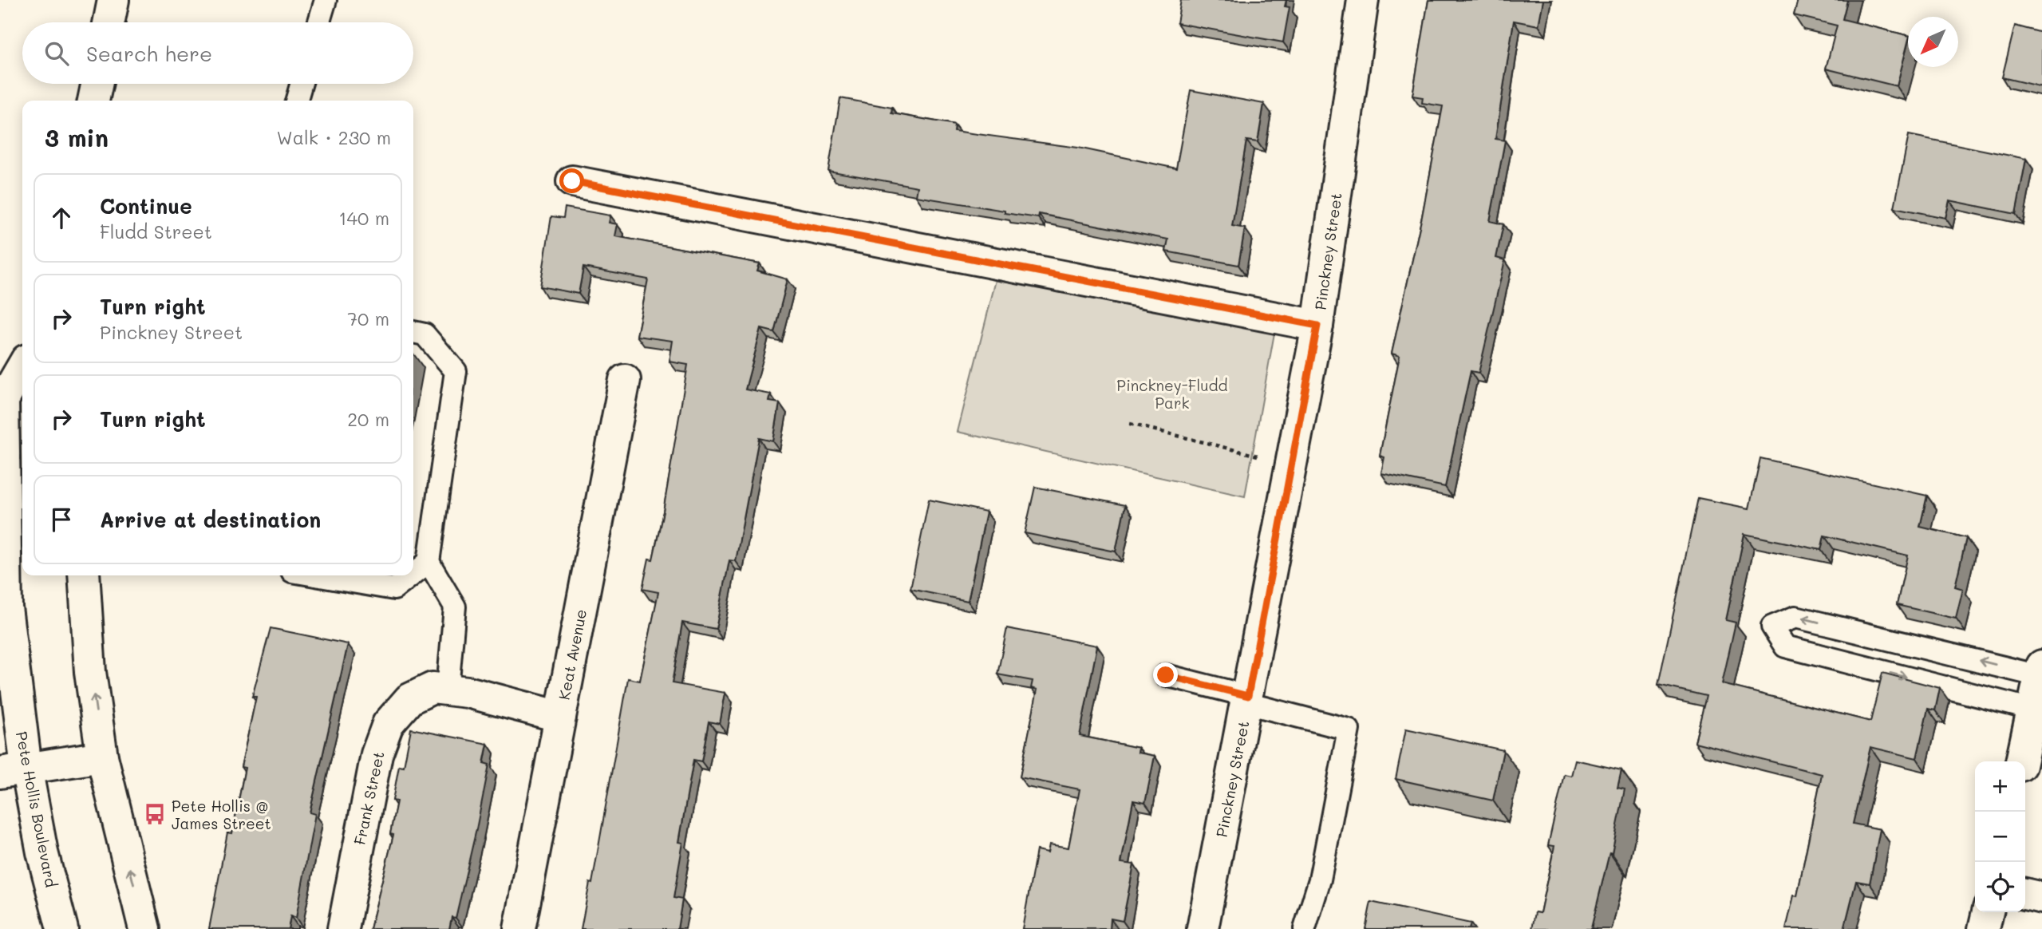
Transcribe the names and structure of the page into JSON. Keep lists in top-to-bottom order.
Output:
{
  "streets": {
    "street": [
      "Pinckney Street",
      "Keat Avenue",
      "Frank Street",
      "Pete Hollis Boulevard"
    ]
  },
  "crossings": [
    ["Keat Avenue", "Frank Street"]
  ],
  "parks": ["Pinckney-Fludd Park"],
  "places": {
    "bus stop": ["Pete Hollis @ James Street"]
  },
  "north": "bottom left",
  "page": {
    "search": "Search here",
    "heading": ["3 min", "Walk · 230 m"],
    "list": [
      ["Continue", "Fludd Street", "140 m"],
      ["Turn right", "Pinckney Street", "70 m"],
      ["Turn right", "20 m"],
      "Arrive at destination"
    ],
    "map_buttons": ["+", "−"]
  }
}
